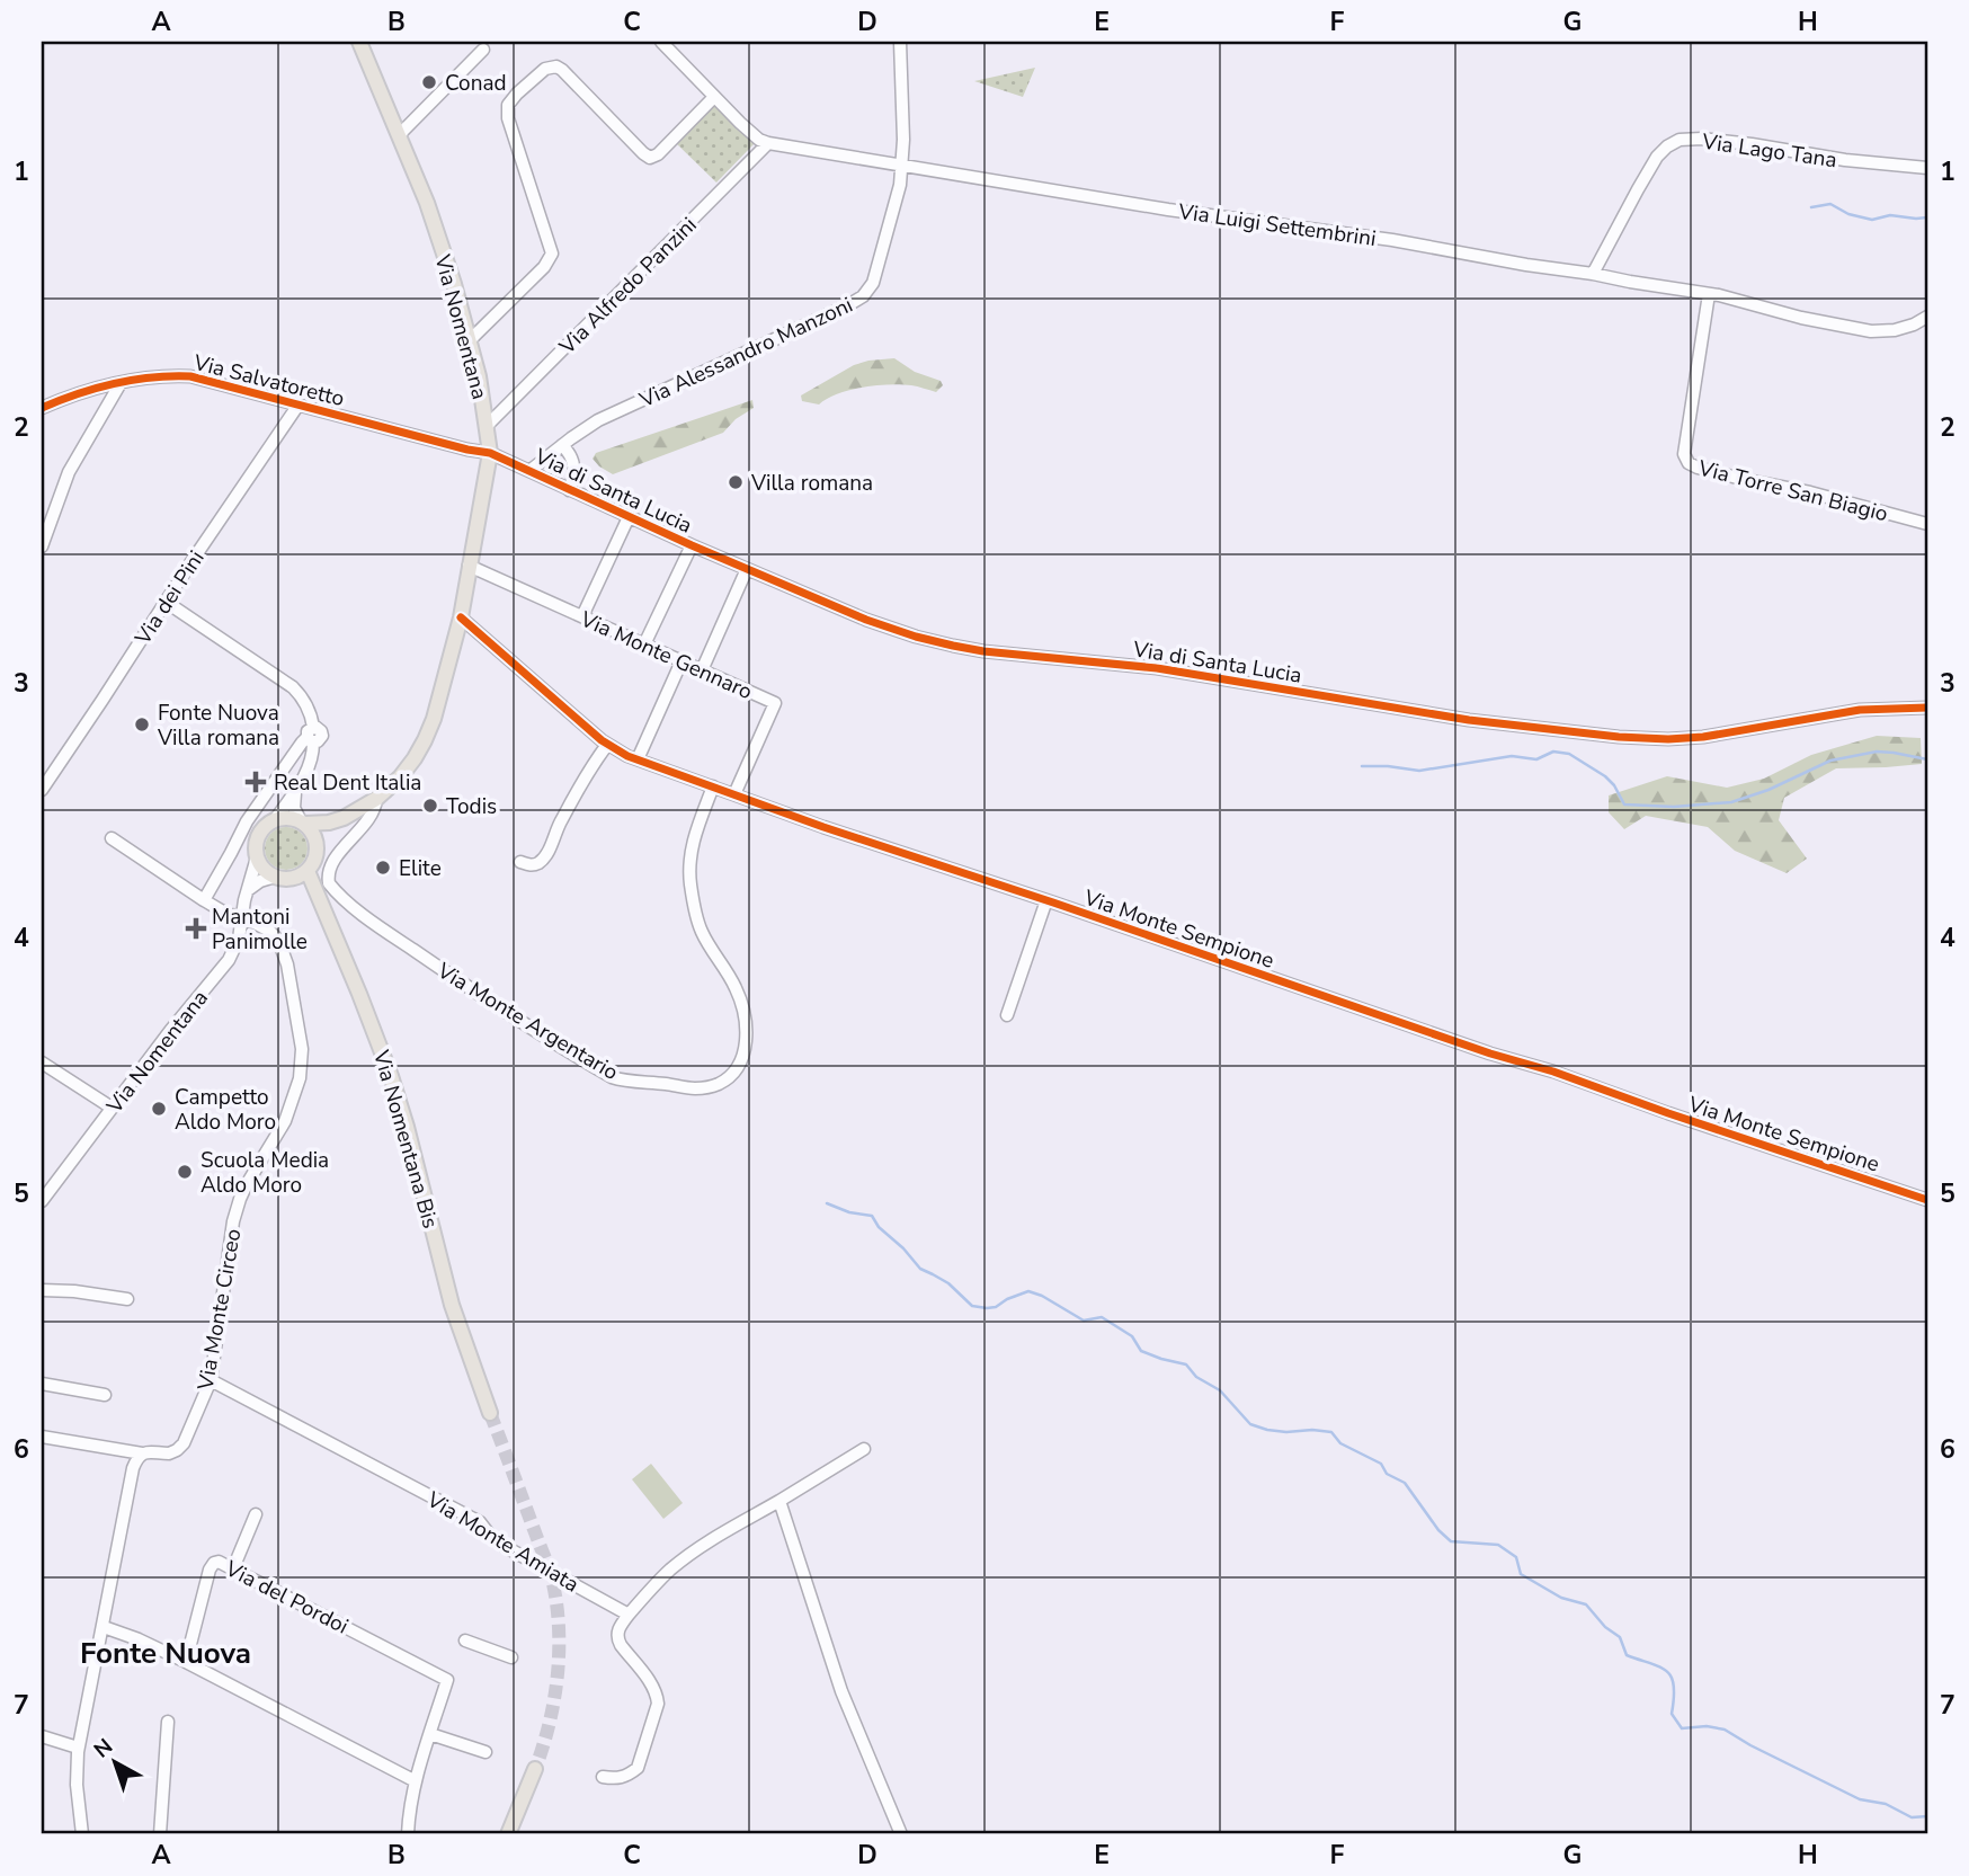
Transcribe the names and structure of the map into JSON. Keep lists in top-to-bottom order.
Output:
{
  "streets": {
    "main road": ["Via Nomentana", "Via Nomentana Bis"],
    "street": [
      "Via Lago Tana",
      "Via Luigi Settembrini",
      "Via Alfredo Panzini",
      "Via Alessandro Manzoni",
      "Via Salvatoretto",
      "Via di Santa Lucia",
      "Via Torre San Biagio",
      "Via dei Pini",
      "Via Monte Gennaro",
      "Via Monte Sempione",
      "Via Monte Argentario",
      "Via Monte Circeo",
      "Via Monte Amiata",
      "Via del Pordoi"
    ]
  },
  "crossings": [
    ["Via Lago Tana", "Via Luigi Settembrini"],
    ["Via Luigi Settembrini", "Via Alfredo Panzini"],
    ["Via Luigi Settembrini", "Via Alessandro Manzoni"],
    ["Via Luigi Settembrini", "Via Torre San Biagio"],
    ["Via Alfredo Panzini", "Via Nomentana"],
    ["Via Nomentana", "Via Salvatoretto"],
    ["Via Nomentana", "Via di Santa Lucia"],
    ["Via Nomentana", "Via Monte Gennaro"],
    ["Via Nomentana", "Via Monte Sempione"],
    ["Via Nomentana", "Via Monte Argentario"],
    ["Via Nomentana", "Via Nomentana Bis"],
    ["Via Nomentana", "Via Monte Circeo"],
    ["Via Alessandro Manzoni", "Via di Santa Lucia"],
    ["Via Salvatoretto", "Via di Santa Lucia"],
    ["Via Salvatoretto", "Via dei Pini"],
    ["Via Monte Gennaro", "Via Monte Sempione"],
    ["Via Monte Sempione", "Via Monte Argentario"],
    ["Via Monte Circeo", "Via Monte Amiata"]
  ],
  "districts": ["Fonte Nuova"],
  "places": {
    "other": [
      "Conad",
      "Villa romana",
      "Fonte Nuova Villa romana",
      "Todis",
      "Elite",
      "Campetto Aldo Moro",
      "Scuola Media Aldo Moro"
    ],
    "health": ["Real Dent Italia", "Mantoni Panimolle"]
  },
  "north": "top left",
  "grid": {
    "columns": [
      "A",
      "B",
      "C",
      "D",
      "E",
      "F",
      "G",
      "H"
    ],
    "rows": [
      "1",
      "2",
      "3",
      "4",
      "5",
      "6",
      "7"
    ]
  }
}
